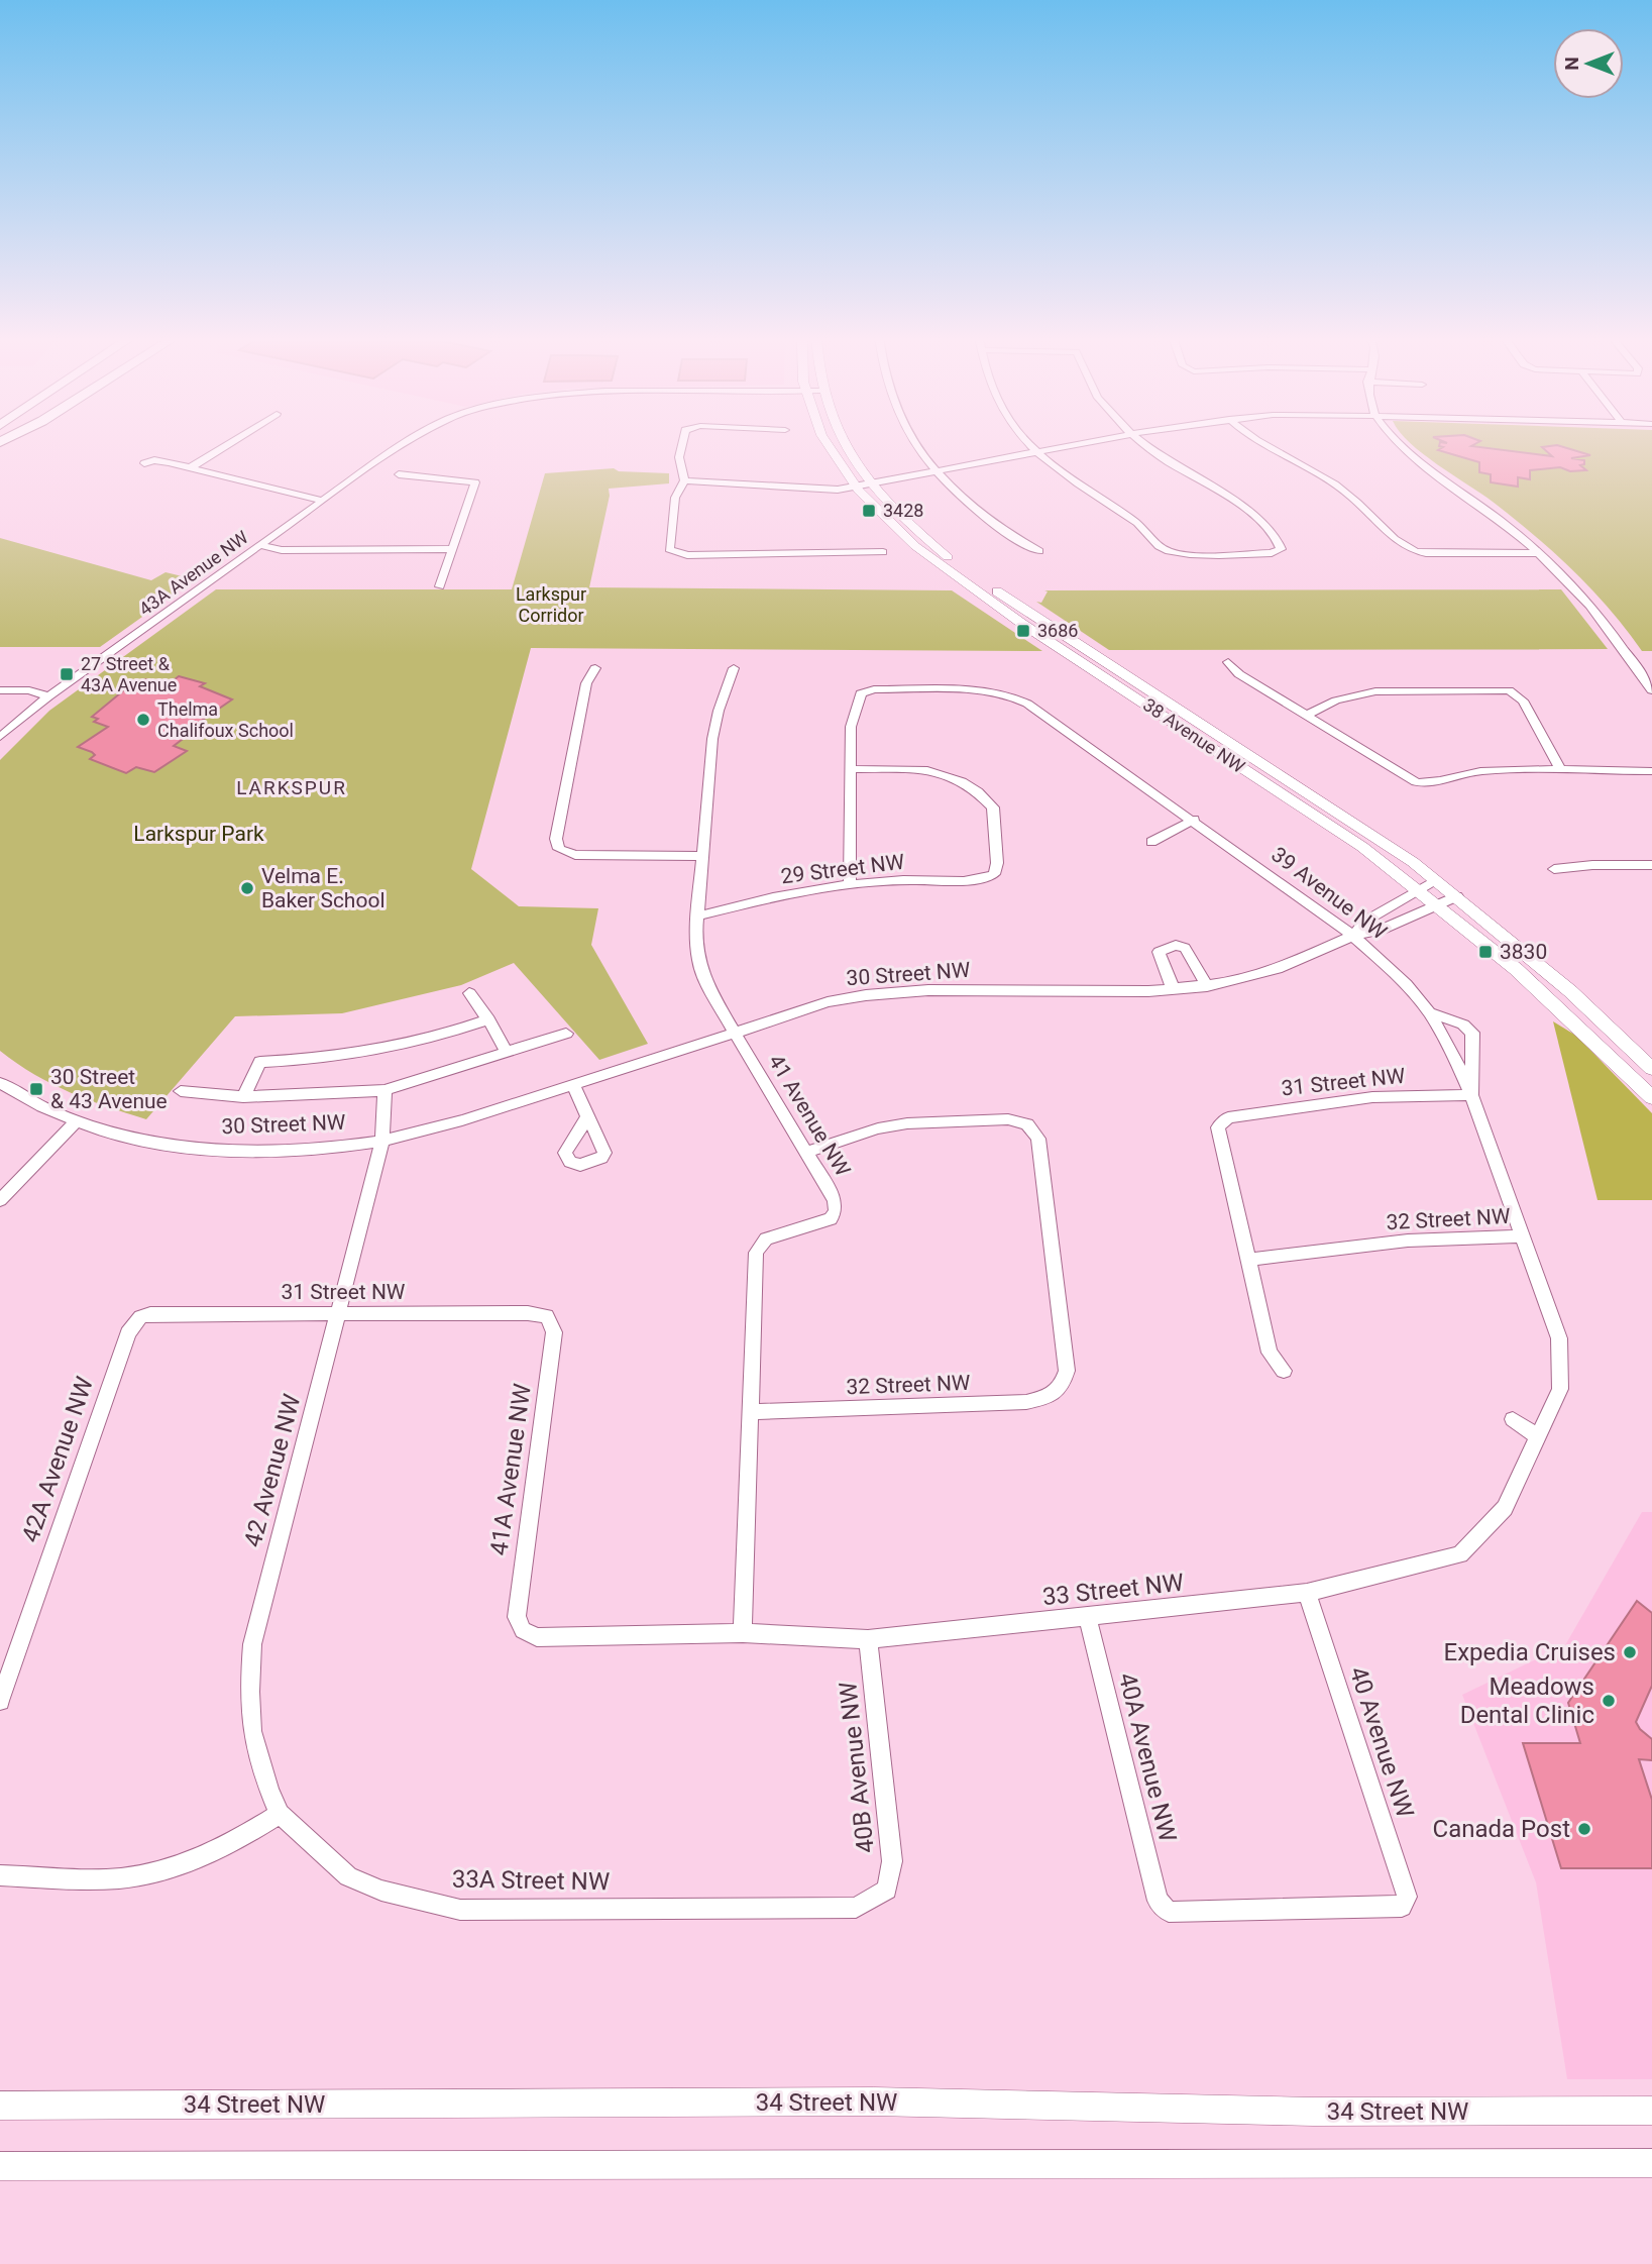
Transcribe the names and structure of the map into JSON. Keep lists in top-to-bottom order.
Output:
{
  "streets": {
    "main road": ["38 Avenue NW", "34 Street NW"],
    "street": [
      "43A Avenue NW",
      "29 Street NW",
      "39 Avenue NW",
      "30 Street NW",
      "31 Street NW",
      "41 Avenue NW",
      "32 Street NW",
      "42A Avenue NW",
      "41A Avenue NW",
      "42 Avenue NW",
      "33 Street NW",
      "40 Avenue NW",
      "40A Avenue NW",
      "40B Avenue NW",
      "33A Street NW"
    ]
  },
  "crossings": [
    ["38 Avenue NW", "30 Street NW"],
    ["29 Street NW", "39 Avenue NW"],
    ["29 Street NW", "41 Avenue NW"],
    ["39 Avenue NW", "30 Street NW"],
    ["39 Avenue NW", "31 Street NW"],
    ["39 Avenue NW", "32 Street NW"],
    ["39 Avenue NW", "33 Street NW"],
    ["30 Street NW", "41 Avenue NW"],
    ["30 Street NW", "42 Avenue NW"],
    ["31 Street NW", "32 Street NW"],
    ["31 Street NW", "42A Avenue NW"],
    ["31 Street NW", "41A Avenue NW"],
    ["31 Street NW", "42 Avenue NW"],
    ["41 Avenue NW", "32 Street NW"],
    ["41 Avenue NW", "33 Street NW"],
    ["41A Avenue NW", "33 Street NW"],
    ["42 Avenue NW", "33A Street NW"],
    ["33 Street NW", "40 Avenue NW"],
    ["33 Street NW", "40A Avenue NW"],
    ["33 Street NW", "40B Avenue NW"],
    ["40 Avenue NW", "40A Avenue NW"],
    ["40B Avenue NW", "33A Street NW"]
  ],
  "districts": ["LARKSPUR"],
  "parks": ["Larkspur Corridor", "Larkspur Park"],
  "places": {
    "transit": [
      "3428",
      "3686",
      "27 Street & 43A Avenue",
      "3830",
      "30 Street & 43 Avenue"
    ],
    "other": [
      "Thelma Chalifoux School",
      "Velma E. Baker School",
      "Expedia Cruises",
      "Meadows Dental Clinic",
      "Canada Post"
    ]
  },
  "north": "left"
}
